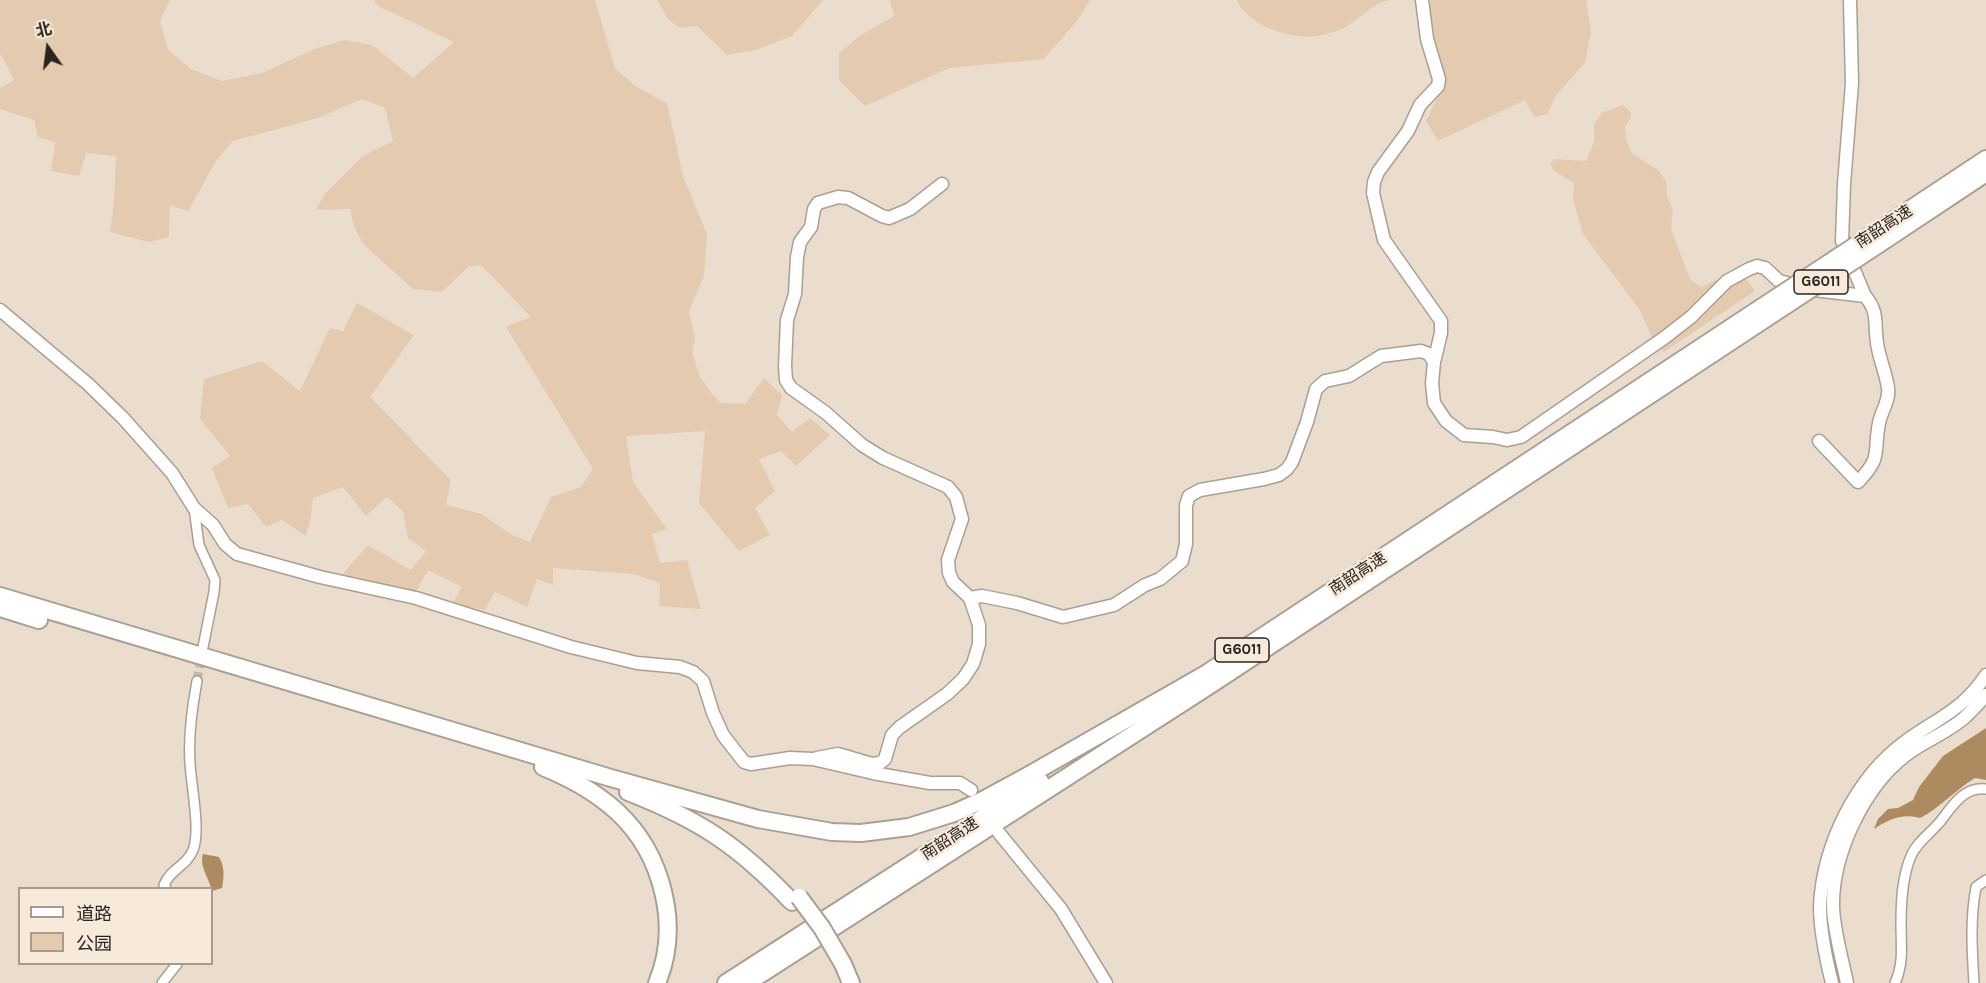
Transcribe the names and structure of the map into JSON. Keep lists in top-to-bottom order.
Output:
{
  "streets": {
    "highway": ["南韶高速", "G6011"]
  },
  "legend": ["道路", "公园"],
  "north": "top"
}
